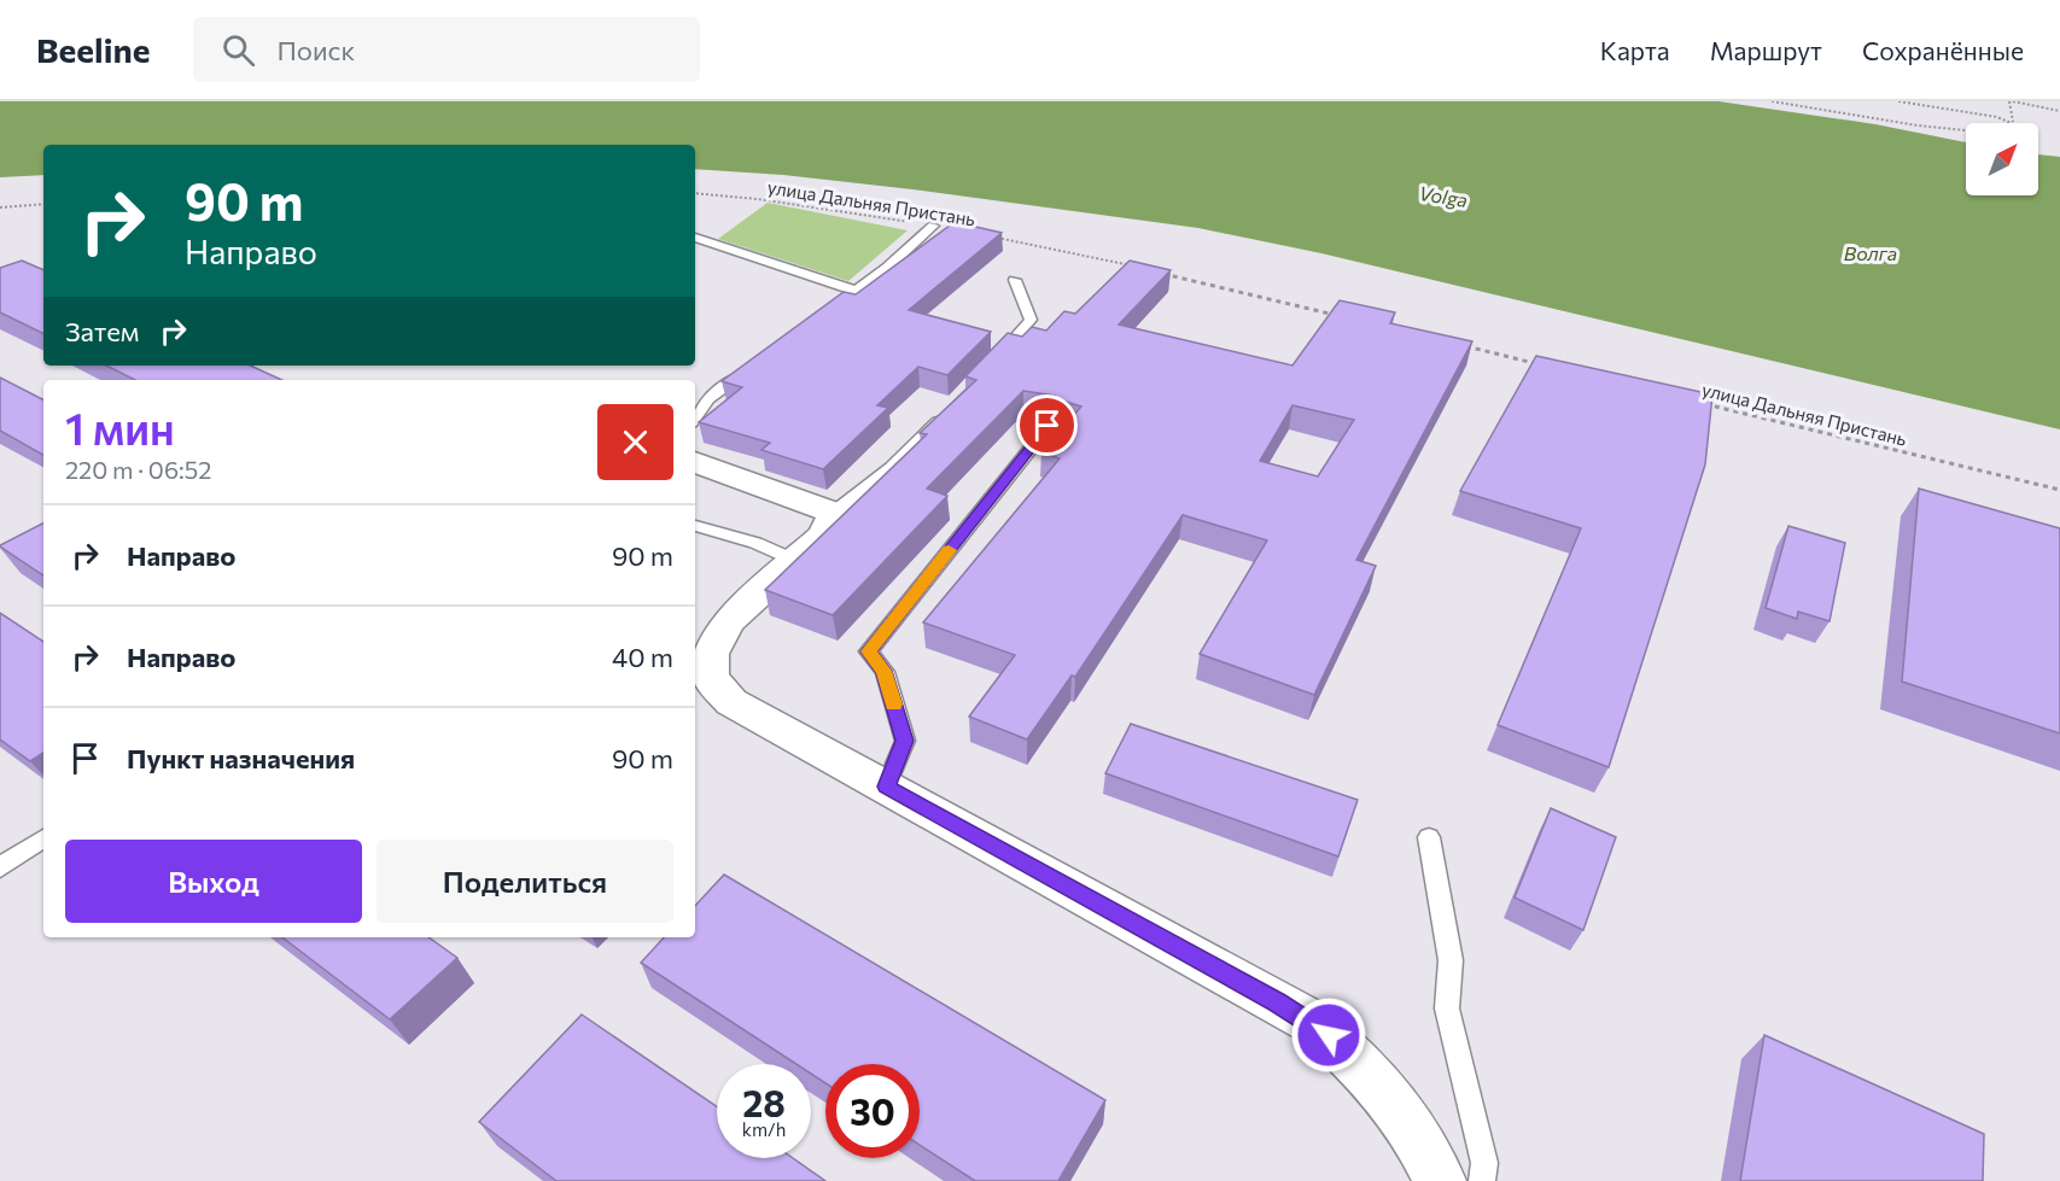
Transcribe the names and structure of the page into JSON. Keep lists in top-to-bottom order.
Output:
{
  "streets": {
    "path": ["улица Дальняя Пристань"]
  },
  "water": ["Volga", "Волга"],
  "north": "top right",
  "page": {
    "header": "Beeline",
    "search": "Поиск",
    "nav": ["Карта", "Маршрут", "Сохранённые"],
    "turn": ["90 m", "Направо"],
    "then": "Затем",
    "heading": ["1 мин", "220 m · 06:52"],
    "list": [
      {
        "name": "Направо",
        "value": "90 m"
      },
      {
        "name": "Направо",
        "value": "40 m"
      },
      {
        "name": "Пункт назначения",
        "value": "90 m"
      }
    ],
    "buttons": ["Выход", "Поделиться"],
    "speed": "28 km/h",
    "limit": "30"
  }
}
